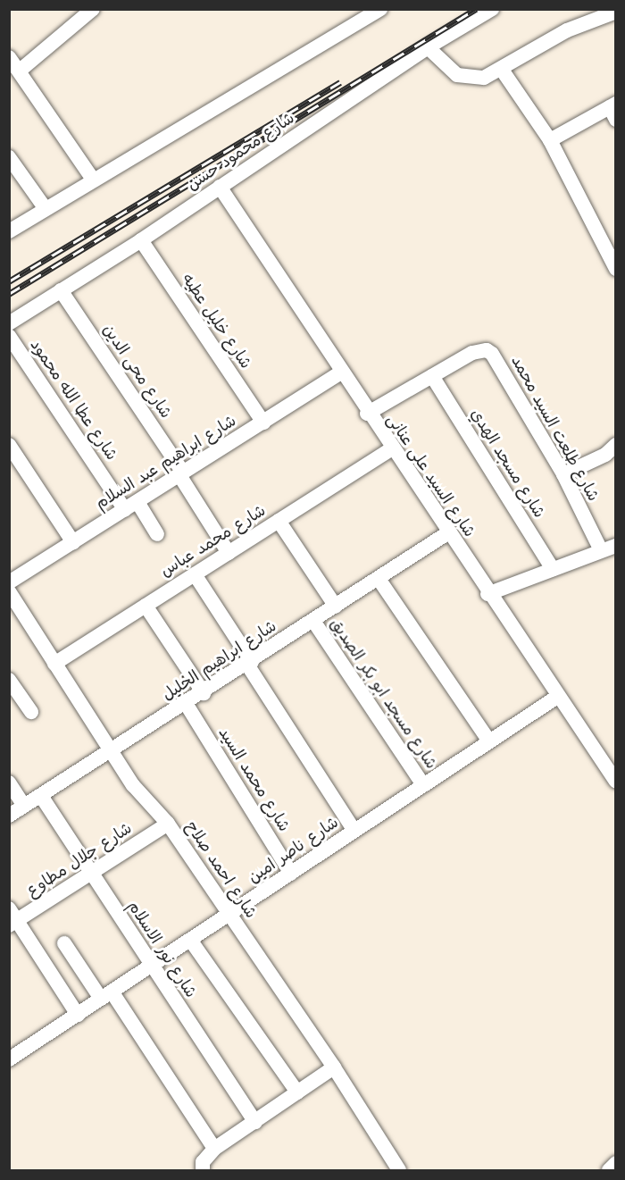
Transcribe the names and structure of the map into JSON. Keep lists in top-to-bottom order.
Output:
{
  "streets": {
    "street": [
      "شارع محمود حسن",
      "شارع خليل عطيه",
      "شارع محى الدين",
      "شارع عطا الله محمود",
      "شارع طلعت السيد محمد",
      "شارع ابراهيم عبد السلام",
      "شارع مسجد الهدي",
      "شارع السيد على عنانى",
      "شارع محمد عباس",
      "شارع ابراهيم الخليل",
      "شارع مسجد ابو بكر الصديق",
      "شارع محمد السيد",
      "شارع ناصر امين",
      "شارع جلال مطاوع",
      "شارع احمد صلاح",
      "شارع نور الاسلام"
    ]
  },
  "crossings": [
    ["شارع محمود حسن", "شارع خليل عطيه"],
    ["شارع محمود حسن", "شارع محى الدين"],
    ["شارع محمود حسن", "شارع السيد على عنانى"],
    ["شارع خليل عطيه", "شارع ابراهيم عبد السلام"],
    ["شارع محى الدين", "شارع ابراهيم عبد السلام"],
    ["شارع محى الدين", "شارع محمد عباس"],
    ["شارع عطا الله محمود", "شارع ابراهيم عبد السلام"],
    ["شارع طلعت السيد محمد", "شارع مسجد الهدي"],
    ["شارع ابراهيم عبد السلام", "شارع السيد على عنانى"],
    ["شارع السيد على عنانى", "شارع محمد عباس"],
    ["شارع السيد على عنانى", "شارع ابراهيم الخليل"],
    ["شارع السيد على عنانى", "شارع ناصر امين"],
    ["شارع محمد عباس", "شارع احمد صلاح"],
    ["شارع ابراهيم الخليل", "شارع مسجد ابو بكر الصديق"],
    ["شارع ابراهيم الخليل", "شارع محمد السيد"],
    ["شارع ابراهيم الخليل", "شارع احمد صلاح"],
    ["شارع ابراهيم الخليل", "شارع نور الاسلام"],
    ["شارع مسجد ابو بكر الصديق", "شارع ناصر امين"],
    ["شارع محمد السيد", "شارع ناصر امين"],
    ["شارع ناصر امين", "شارع احمد صلاح"],
    ["شارع ناصر امين", "شارع نور الاسلام"],
    ["شارع جلال مطاوع", "شارع احمد صلاح"],
    ["شارع جلال مطاوع", "شارع نور الاسلام"]
  ]
}
